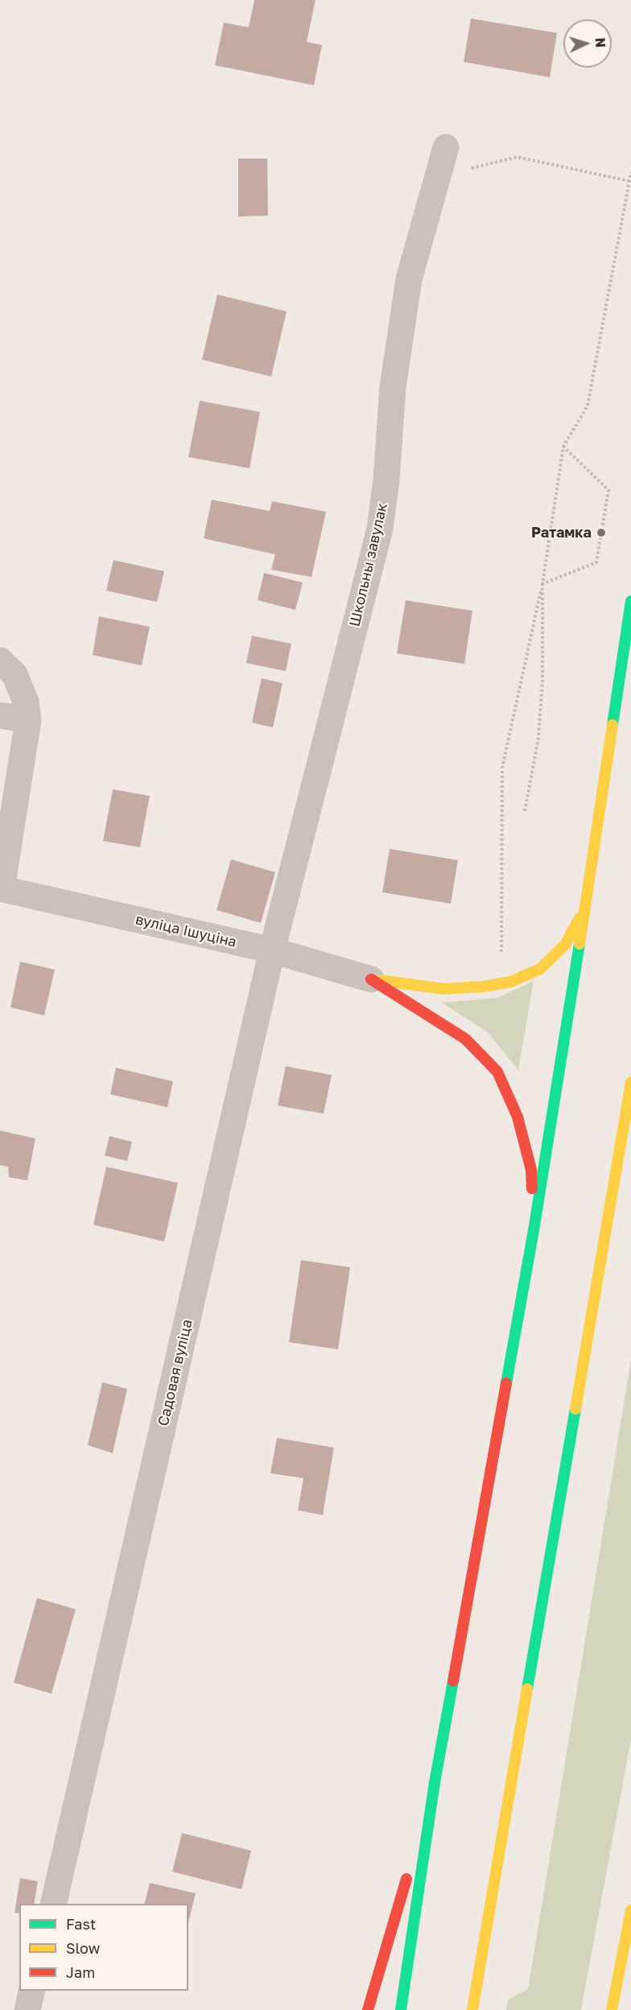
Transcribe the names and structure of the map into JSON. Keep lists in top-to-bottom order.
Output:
{
  "streets": {
    "street": ["Школьны завулак", "вуліца Ішуціна", "Садовая вуліца"]
  },
  "crossings": [
    ["Школьны завулак", "вуліца Ішуціна"],
    ["Школьны завулак", "Садовая вуліца"],
    ["вуліца Ішуціна", "Садовая вуліца"]
  ],
  "places": ["Ратамка"],
  "legend": ["Fast", "Slow", "Jam"],
  "north": "right"
}
